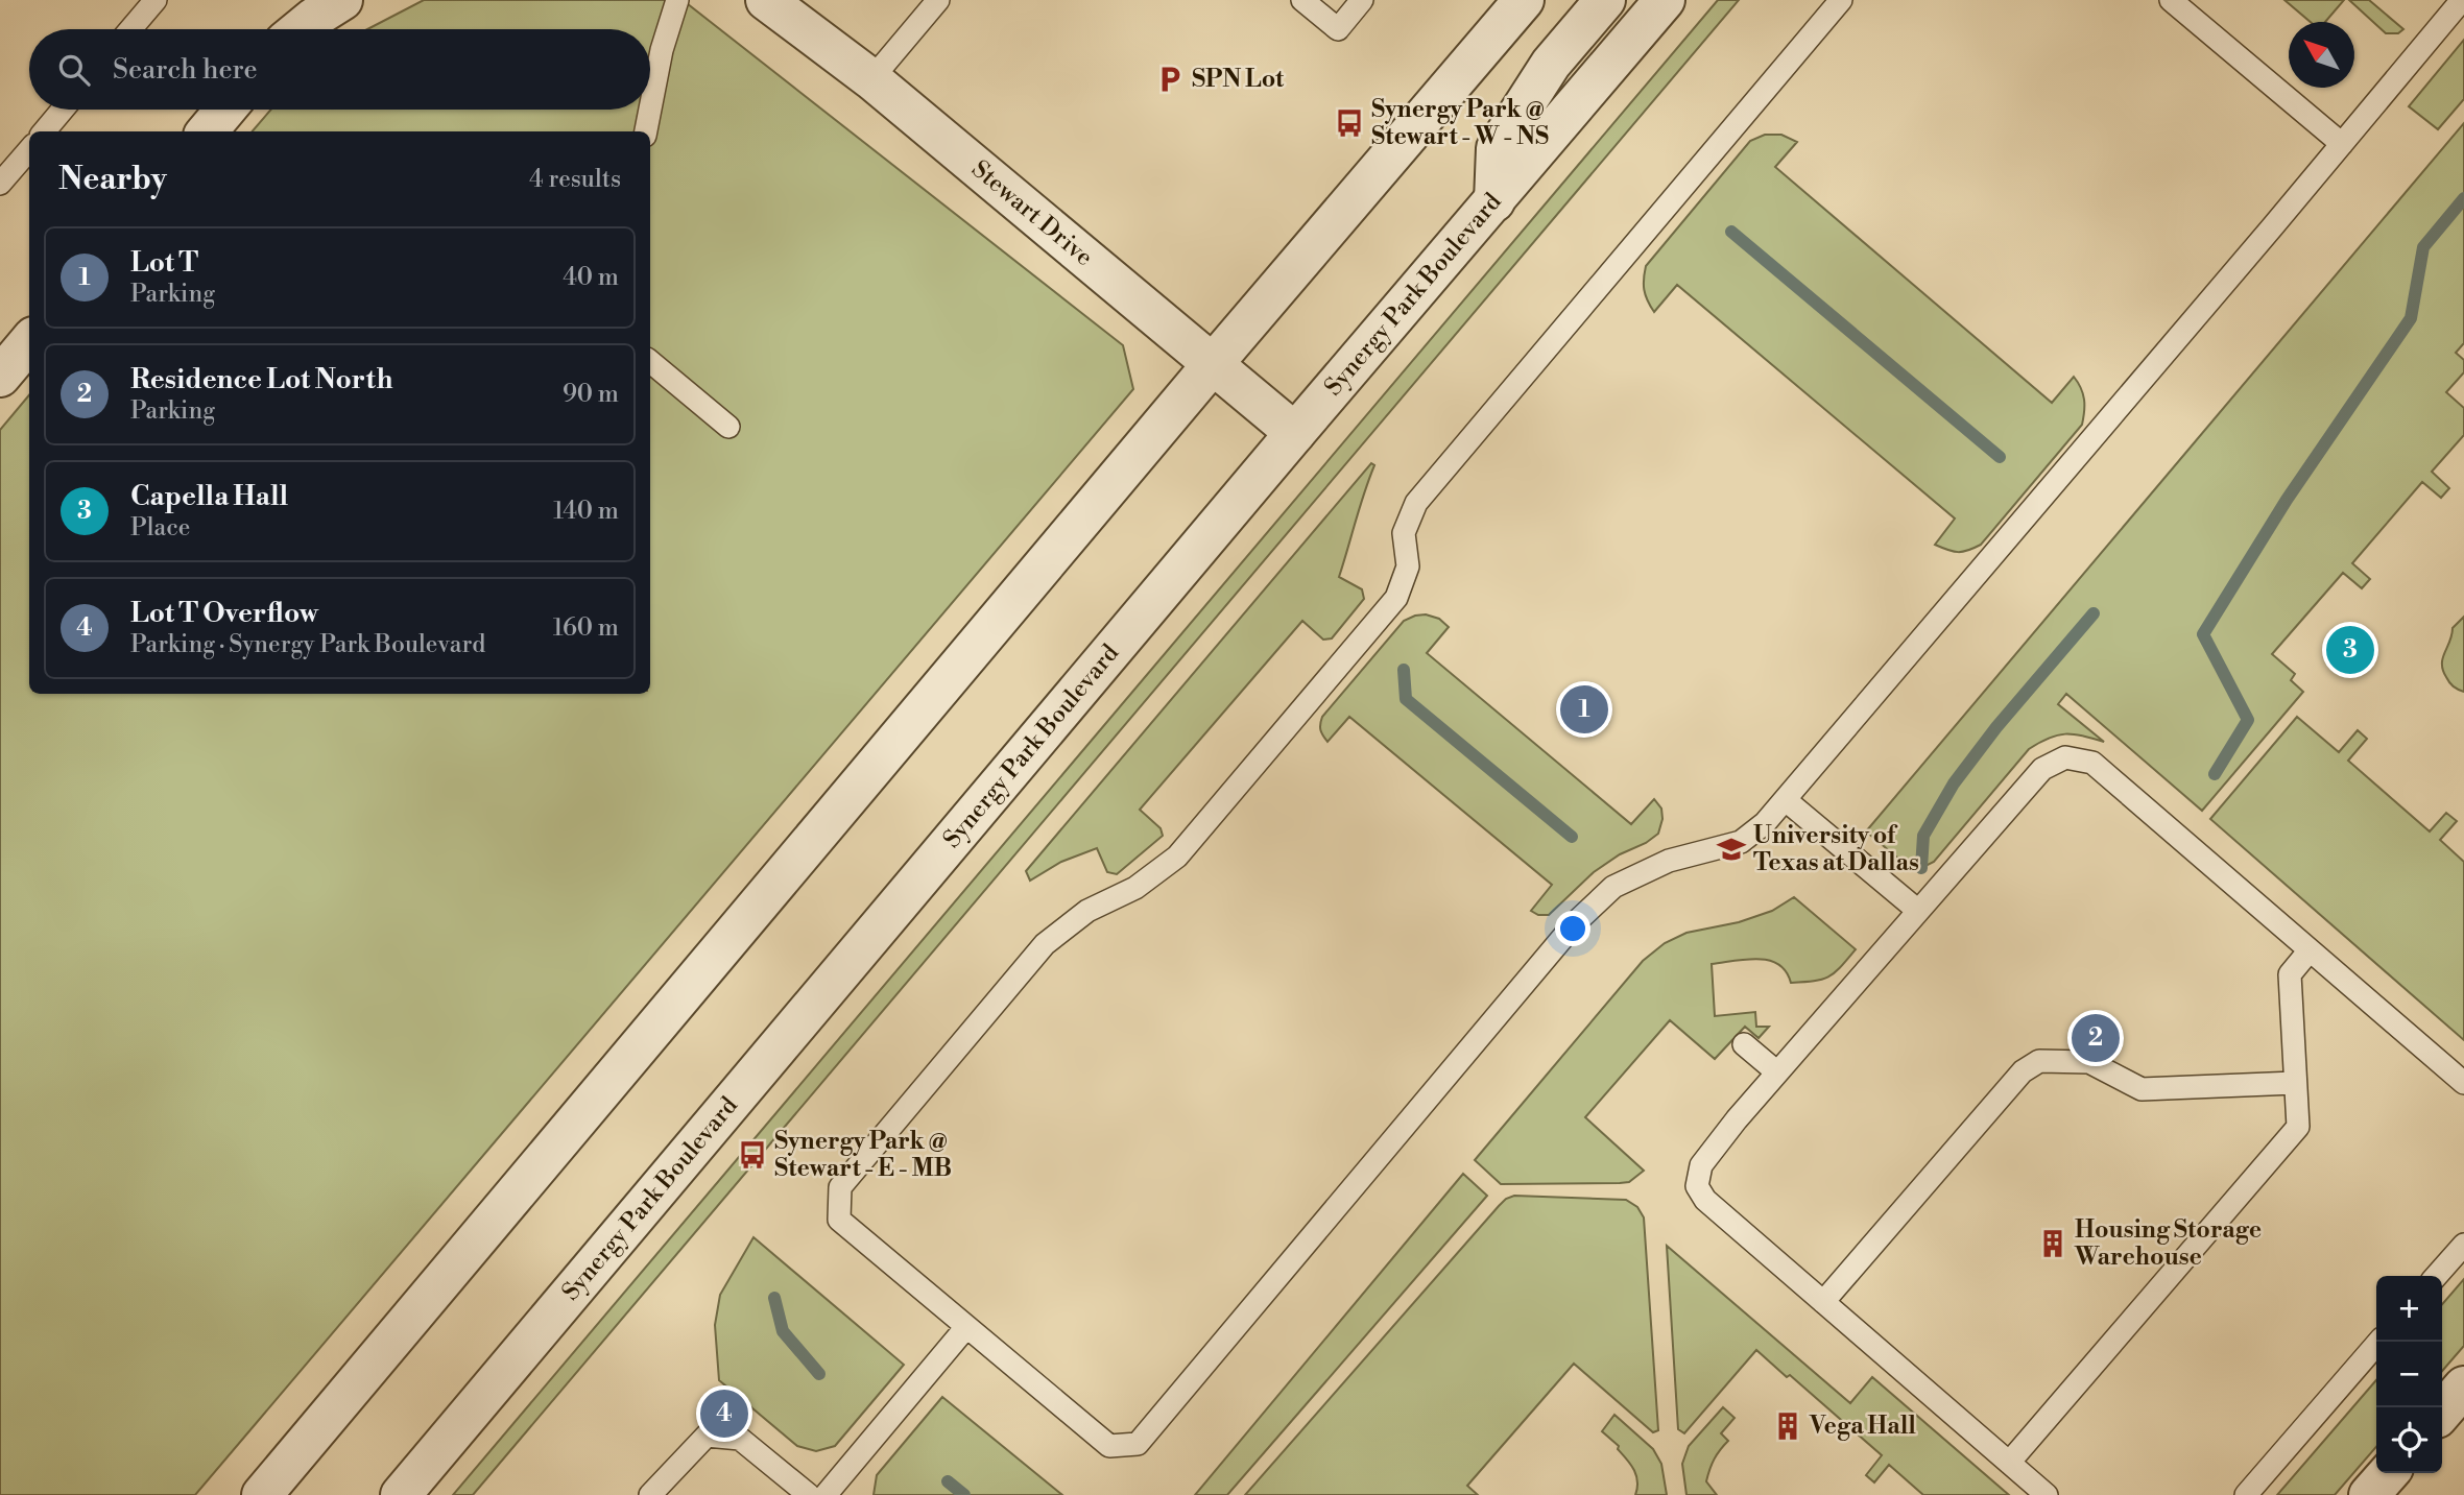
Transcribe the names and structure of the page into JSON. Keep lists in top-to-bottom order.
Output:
{
  "streets": {
    "street": ["Stewart Drive", "Synergy Park Boulevard"]
  },
  "crossings": [
    ["Stewart Drive", "Synergy Park Boulevard"]
  ],
  "places": {
    "parking": ["SPN Lot"],
    "bus stop": ["Synergy Park @ Stewart - W - NS", "Synergy Park @ Stewart - E - MB"],
    "school or university": ["University of Texas at Dallas"],
    "building": ["Housing Storage Warehouse", "Vega Hall"]
  },
  "north": "top left",
  "page": {
    "search": "Search here",
    "heading": ["Nearby", "4 results"],
    "list": [
      {
        "mark": "1",
        "name": "Lot T",
        "note": "Parking",
        "value": "40 m"
      },
      {
        "mark": "2",
        "name": "Residence Lot North",
        "note": "Parking",
        "value": "90 m"
      },
      {
        "mark": "3",
        "name": "Capella Hall",
        "note": "Place",
        "value": "140 m"
      },
      {
        "mark": "4",
        "name": "Lot T Overflow",
        "note": "Parking · Synergy Park Boulevard",
        "value": "160 m"
      }
    ],
    "pins": [
      "3",
      "1",
      "2",
      "4"
    ],
    "map_buttons": ["+", "−"]
  }
}
